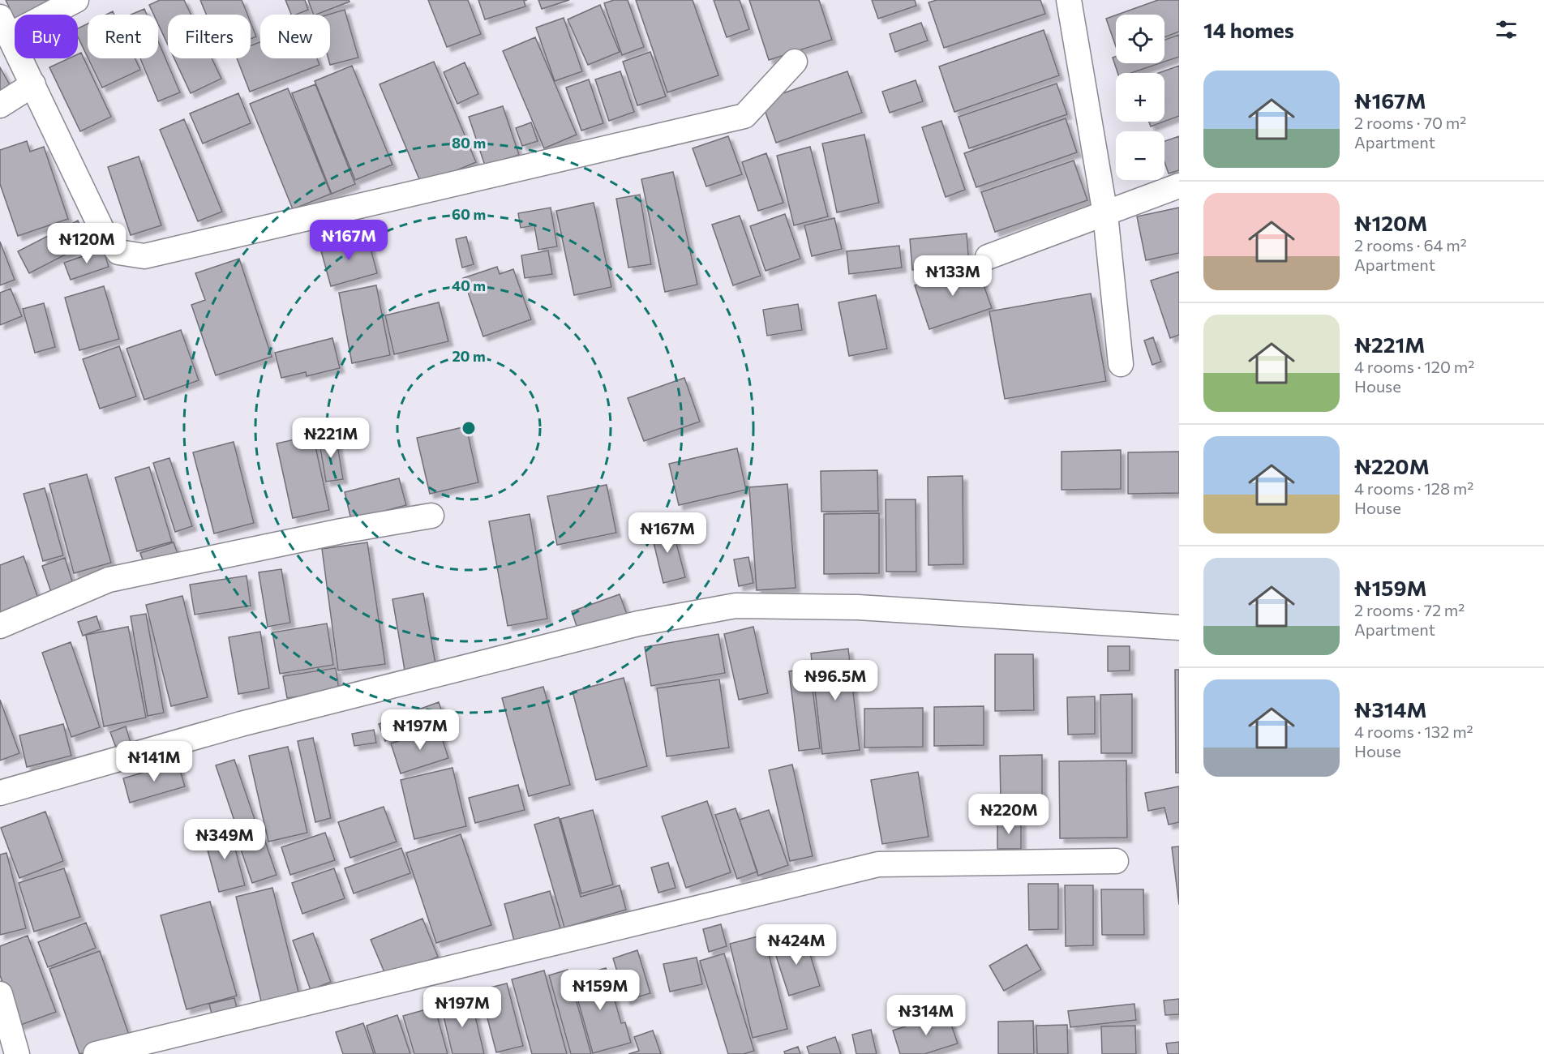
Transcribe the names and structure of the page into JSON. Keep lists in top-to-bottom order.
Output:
{
  "page": {
    "heading": "14 homes",
    "map_buttons": ["+", "−"],
    "chip": [
      "Buy",
      "Rent",
      "Filters",
      "New"
    ],
    "list": [
      {
        "name": "₦167M",
        "note": "2 rooms · 70 m² · Apartment"
      },
      {
        "name": "₦120M",
        "note": "2 rooms · 64 m² · Apartment"
      },
      {
        "name": "₦221M",
        "note": "4 rooms · 120 m² · House"
      },
      {
        "name": "₦220M",
        "note": "4 rooms · 128 m² · House"
      },
      {
        "name": "₦159M",
        "note": "2 rooms · 72 m² · Apartment"
      },
      {
        "name": "₦314M",
        "note": "4 rooms · 132 m² · House"
      }
    ],
    "price": [
      "₦167M",
      "₦120M",
      "₦133M",
      "₦221M",
      "₦167M",
      "₦96.5M",
      "₦197M",
      "₦141M",
      "₦220M",
      "₦349M",
      "₦424M",
      "₦159M",
      "₦197M",
      "₦314M"
    ]
  },
  "rings": [
    "80 m",
    "60 m",
    "40 m",
    "20 m"
  ]
}
